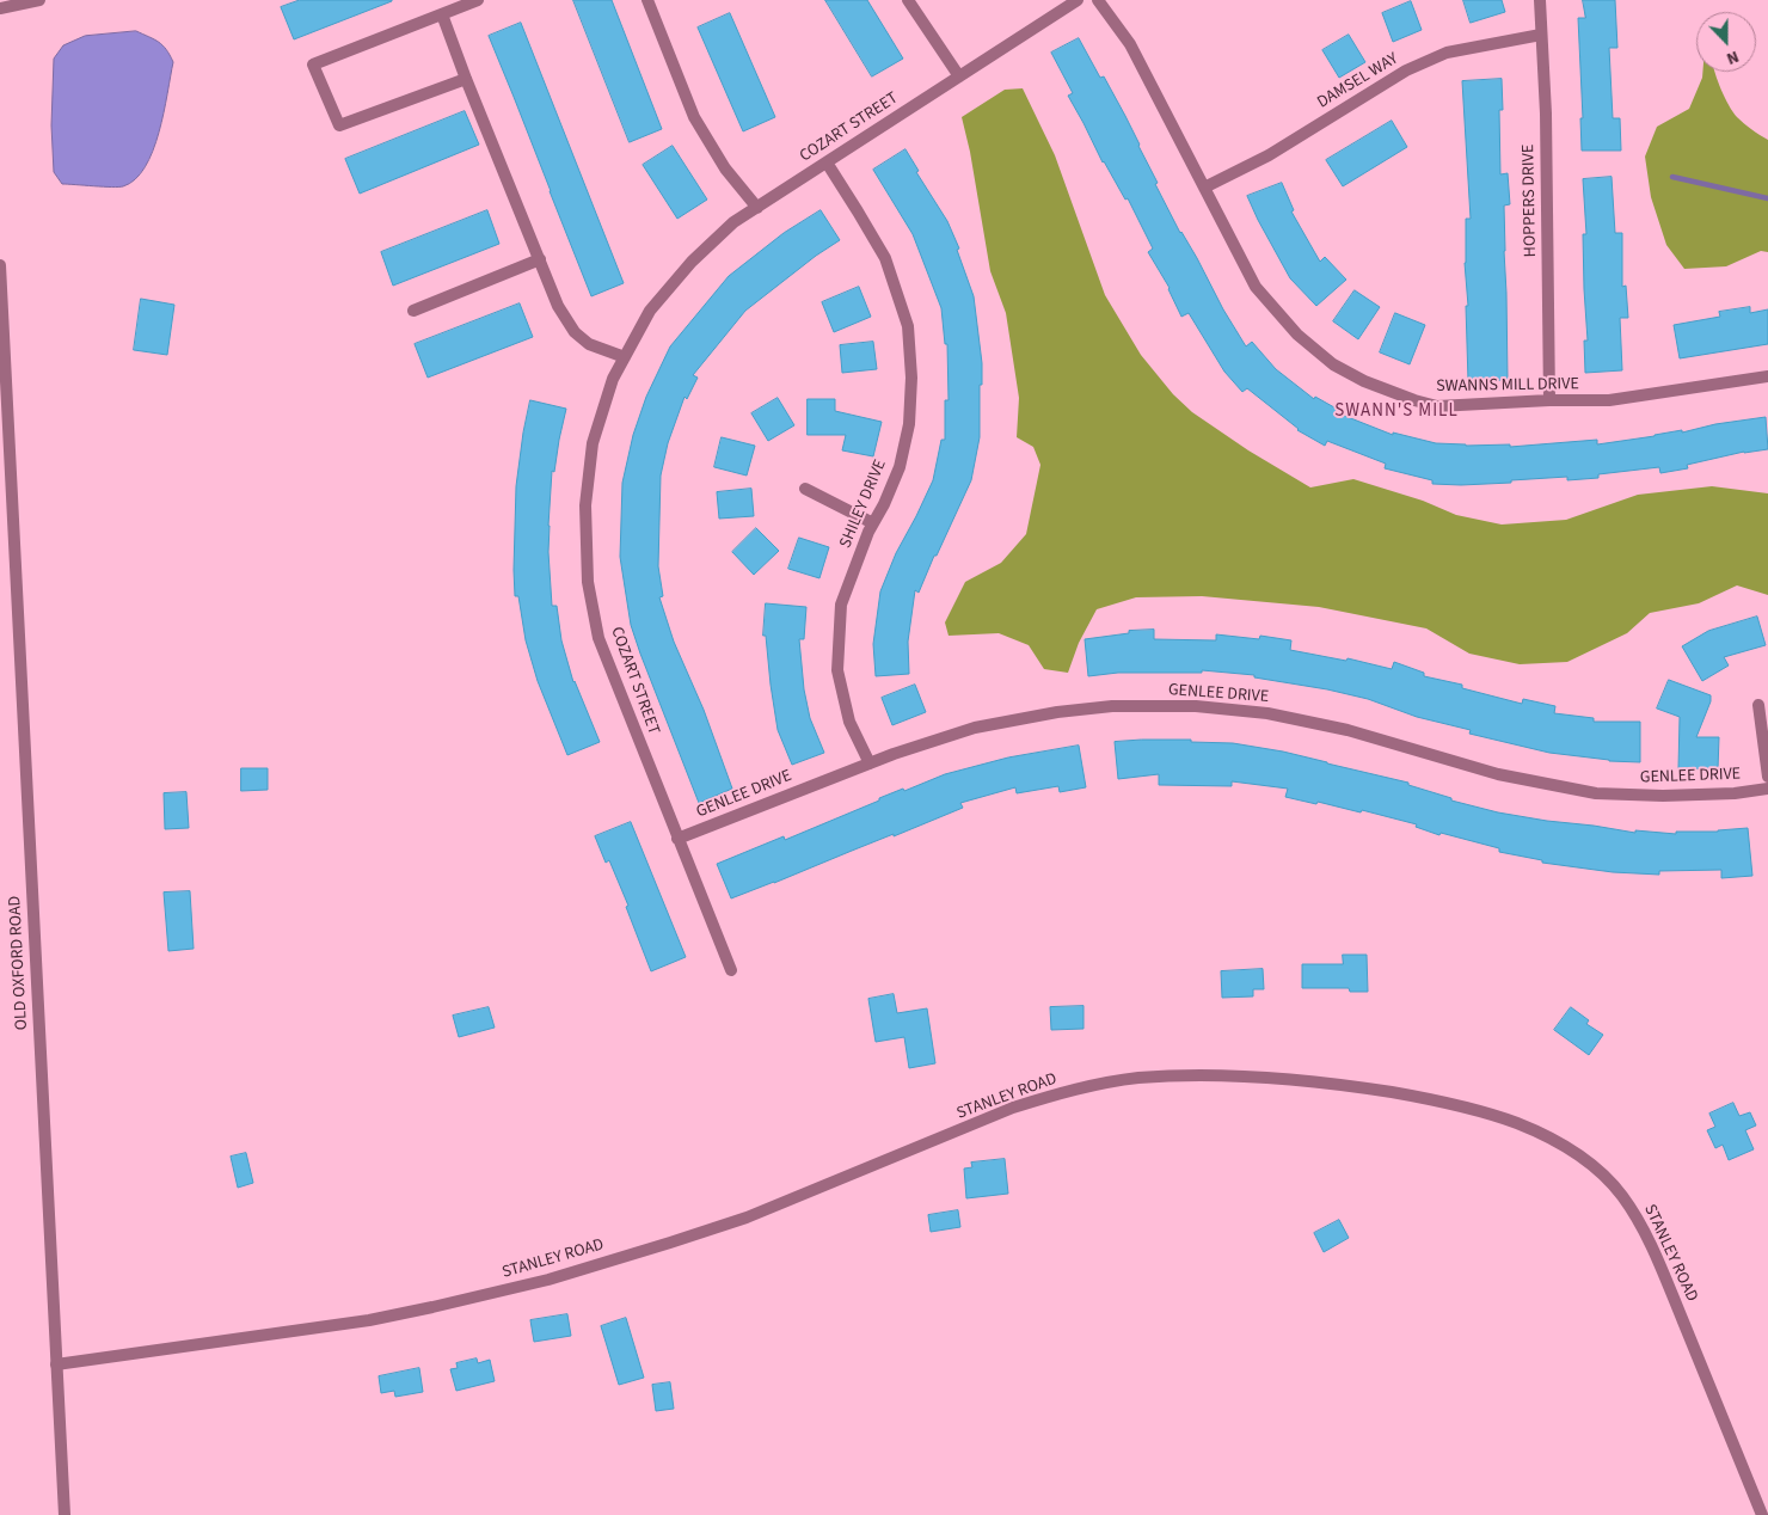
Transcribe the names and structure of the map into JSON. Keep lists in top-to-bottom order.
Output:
{
  "streets": {
    "street": [
      "DAMSEL WAY",
      "COZART STREET",
      "HOPPERS DRIVE",
      "SWANNS MILL DRIVE",
      "SHILEY DRIVE",
      "GENLEE DRIVE",
      "OLD OXFORD ROAD",
      "STANLEY ROAD"
    ]
  },
  "crossings": [
    ["DAMSEL WAY", "HOPPERS DRIVE"],
    ["DAMSEL WAY", "SWANNS MILL DRIVE"],
    ["COZART STREET", "SHILEY DRIVE"],
    ["COZART STREET", "GENLEE DRIVE"],
    ["HOPPERS DRIVE", "SWANNS MILL DRIVE"],
    ["SHILEY DRIVE", "GENLEE DRIVE"],
    ["OLD OXFORD ROAD", "STANLEY ROAD"]
  ],
  "districts": ["SWANN'S MILL"],
  "north": "bottom"
}
